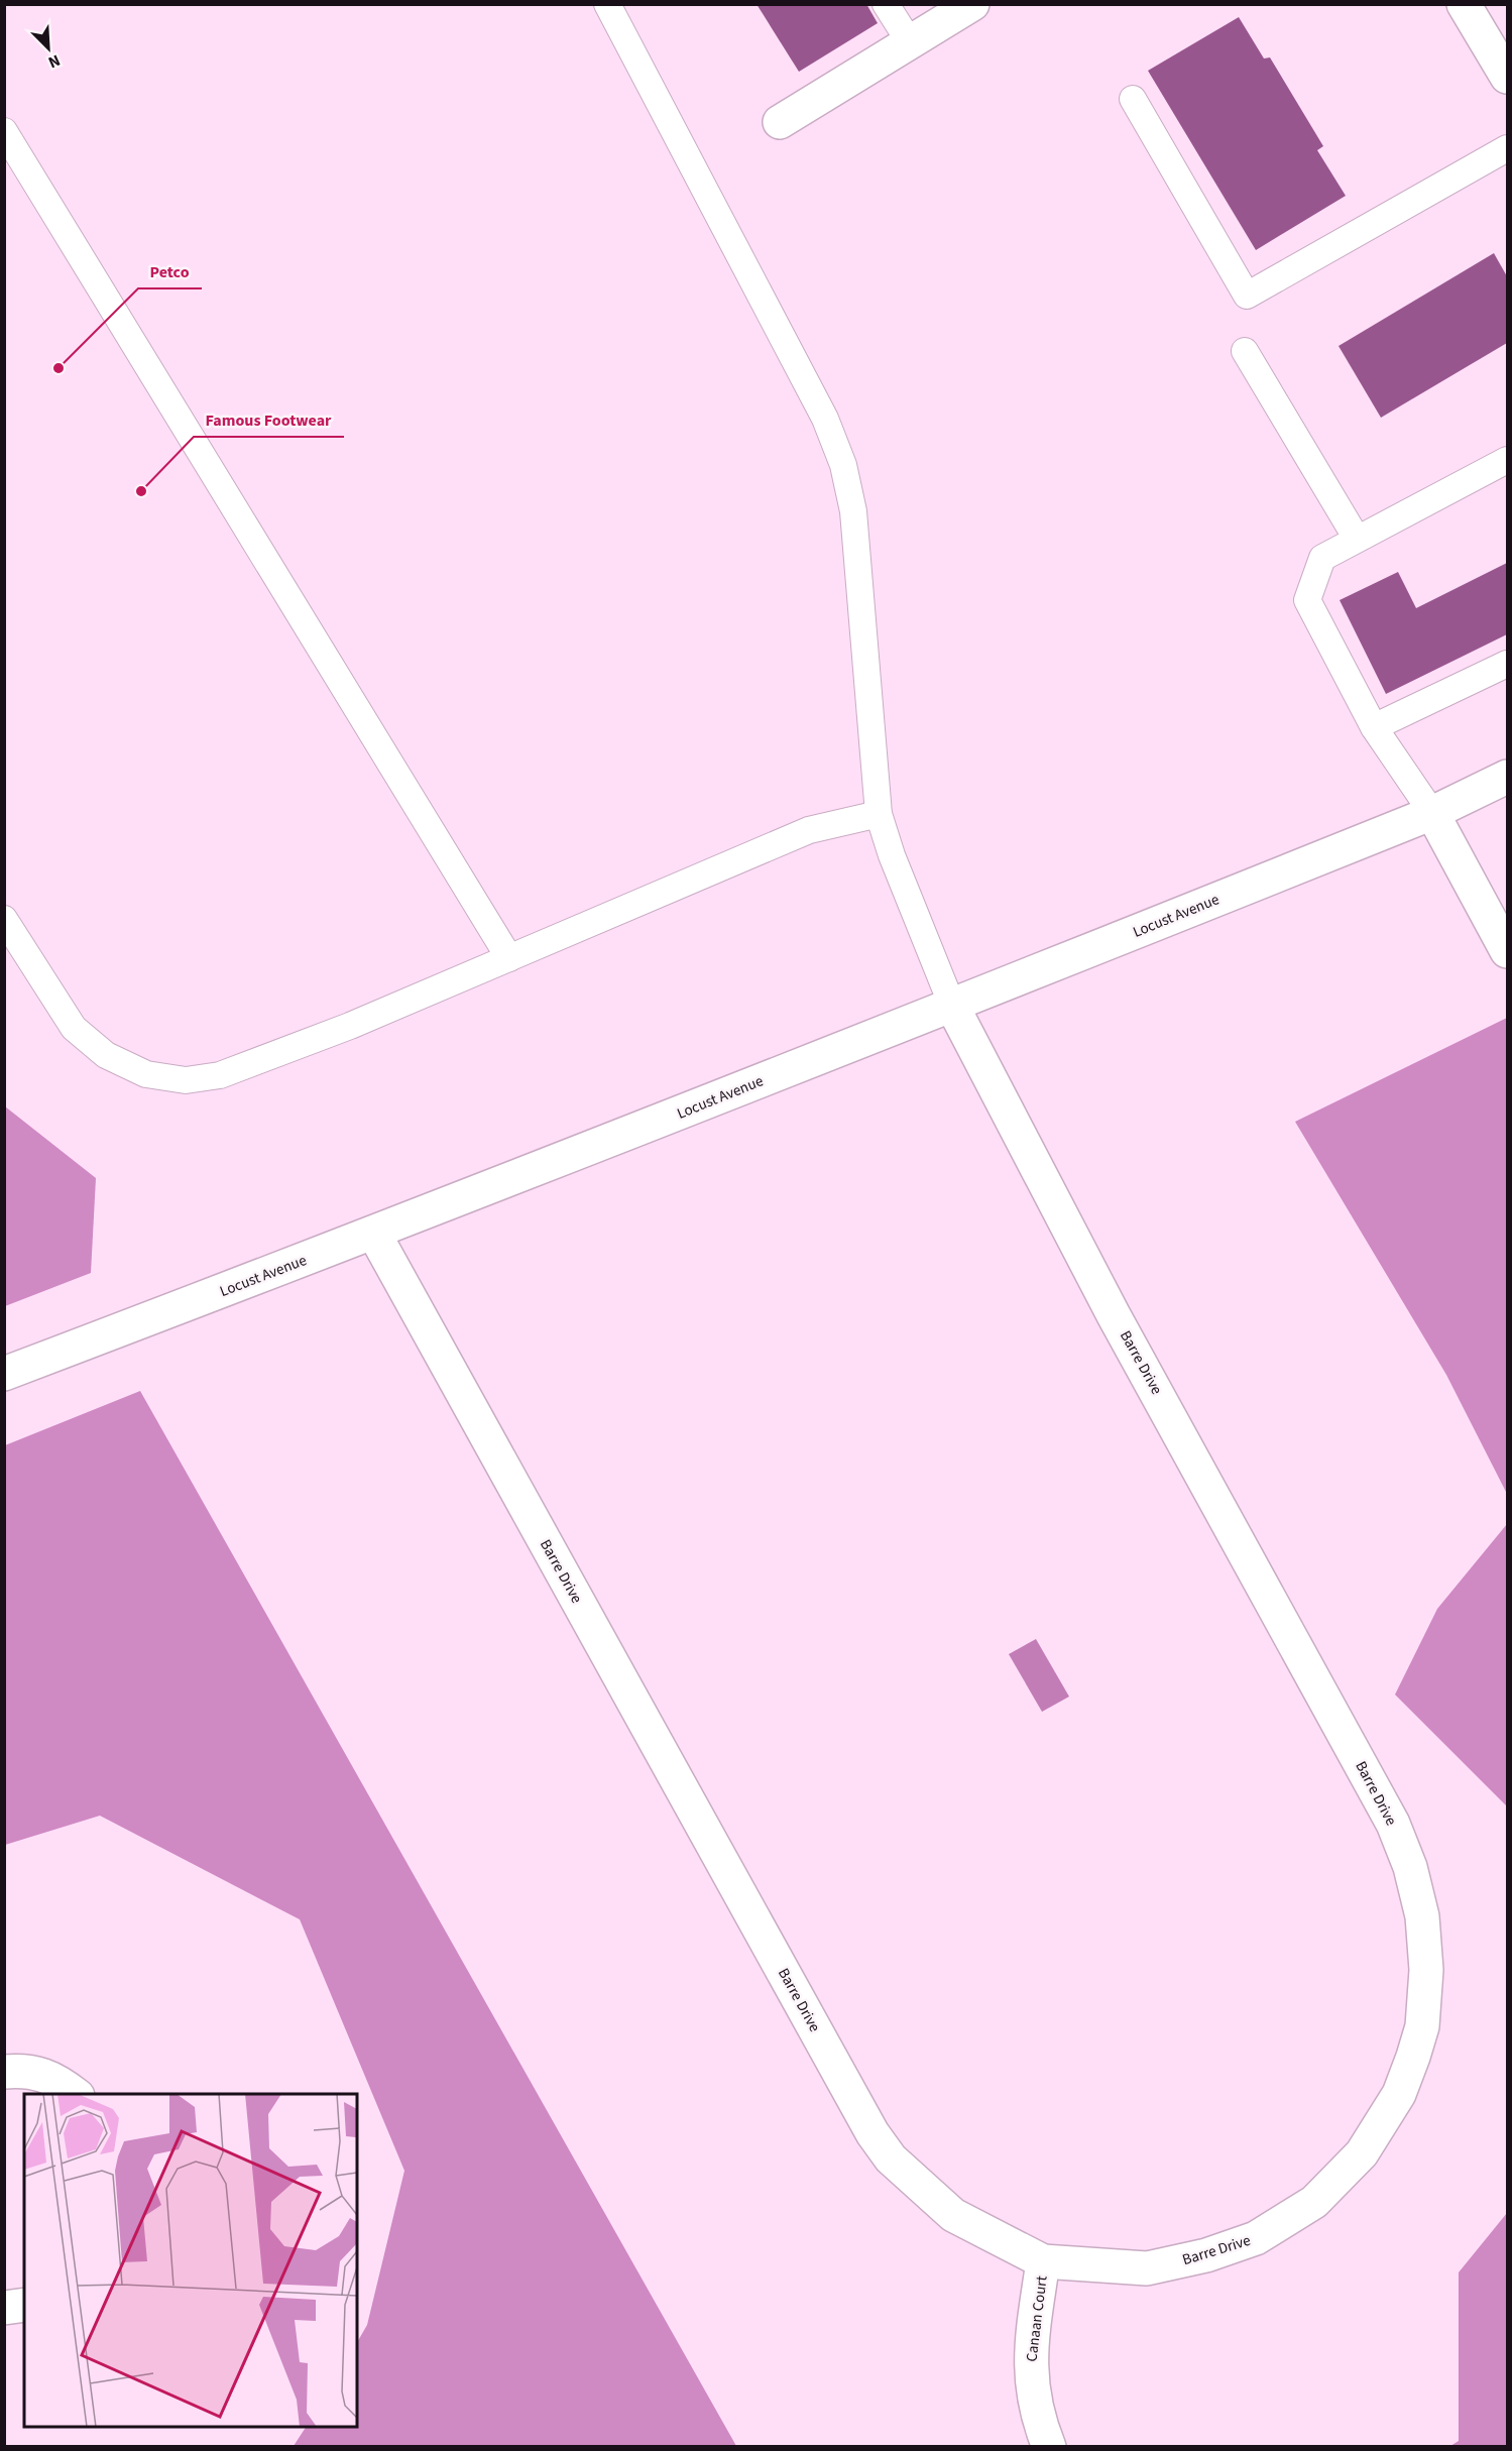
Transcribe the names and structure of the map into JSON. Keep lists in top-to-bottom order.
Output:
{
  "streets": {
    "main road": ["Locust Avenue", "Barre Drive", "Canaan Court"]
  },
  "crossings": [
    ["Locust Avenue", "Barre Drive"],
    ["Barre Drive", "Canaan Court"]
  ],
  "places": ["Petco", "Famous Footwear"],
  "north": "bottom right"
}
